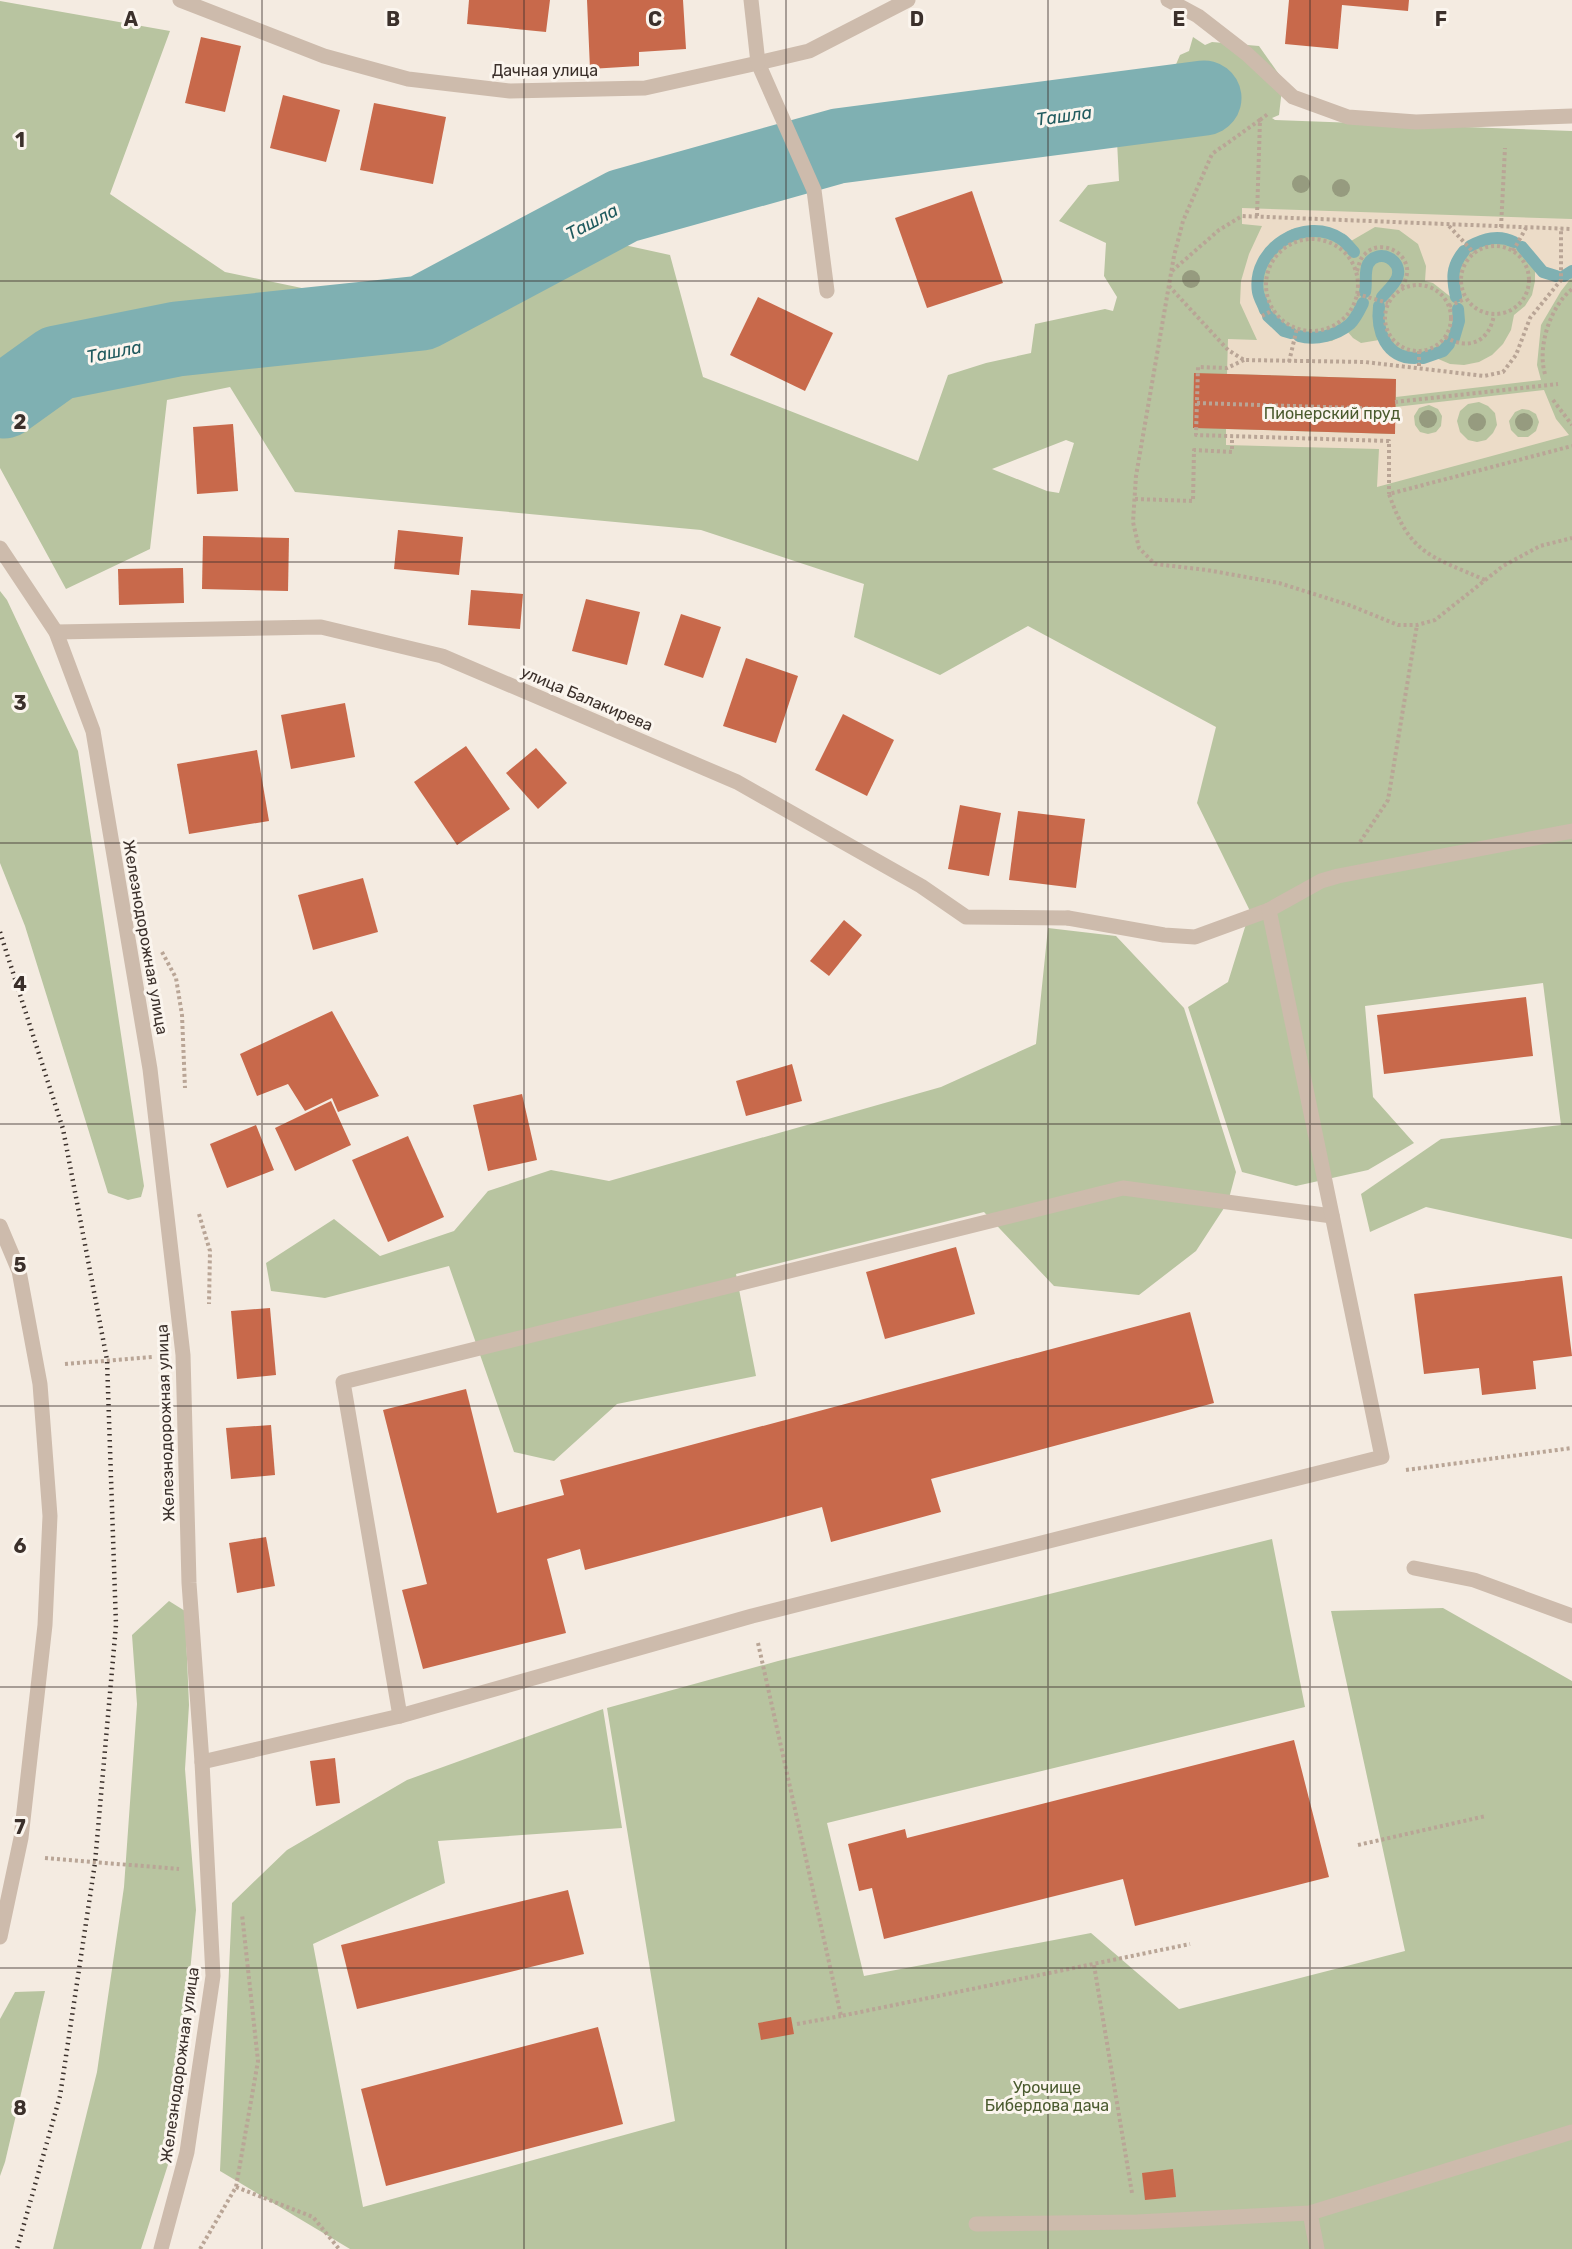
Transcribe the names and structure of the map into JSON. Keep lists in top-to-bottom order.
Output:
{
  "streets": {
    "street": ["Дачная улица", "улица Балакирева", "Железнодорожная улица"]
  },
  "crossings": [
    ["улица Балакирева", "Железнодорожная улица"]
  ],
  "water": ["Ташла"],
  "parks": ["Пионерский пруд", "Урочище Бибердова дача"],
  "grid": {
    "columns": [
      "A",
      "B",
      "C",
      "D",
      "E",
      "F"
    ],
    "rows": [
      "1",
      "2",
      "3",
      "4",
      "5",
      "6",
      "7",
      "8"
    ]
  }
}
